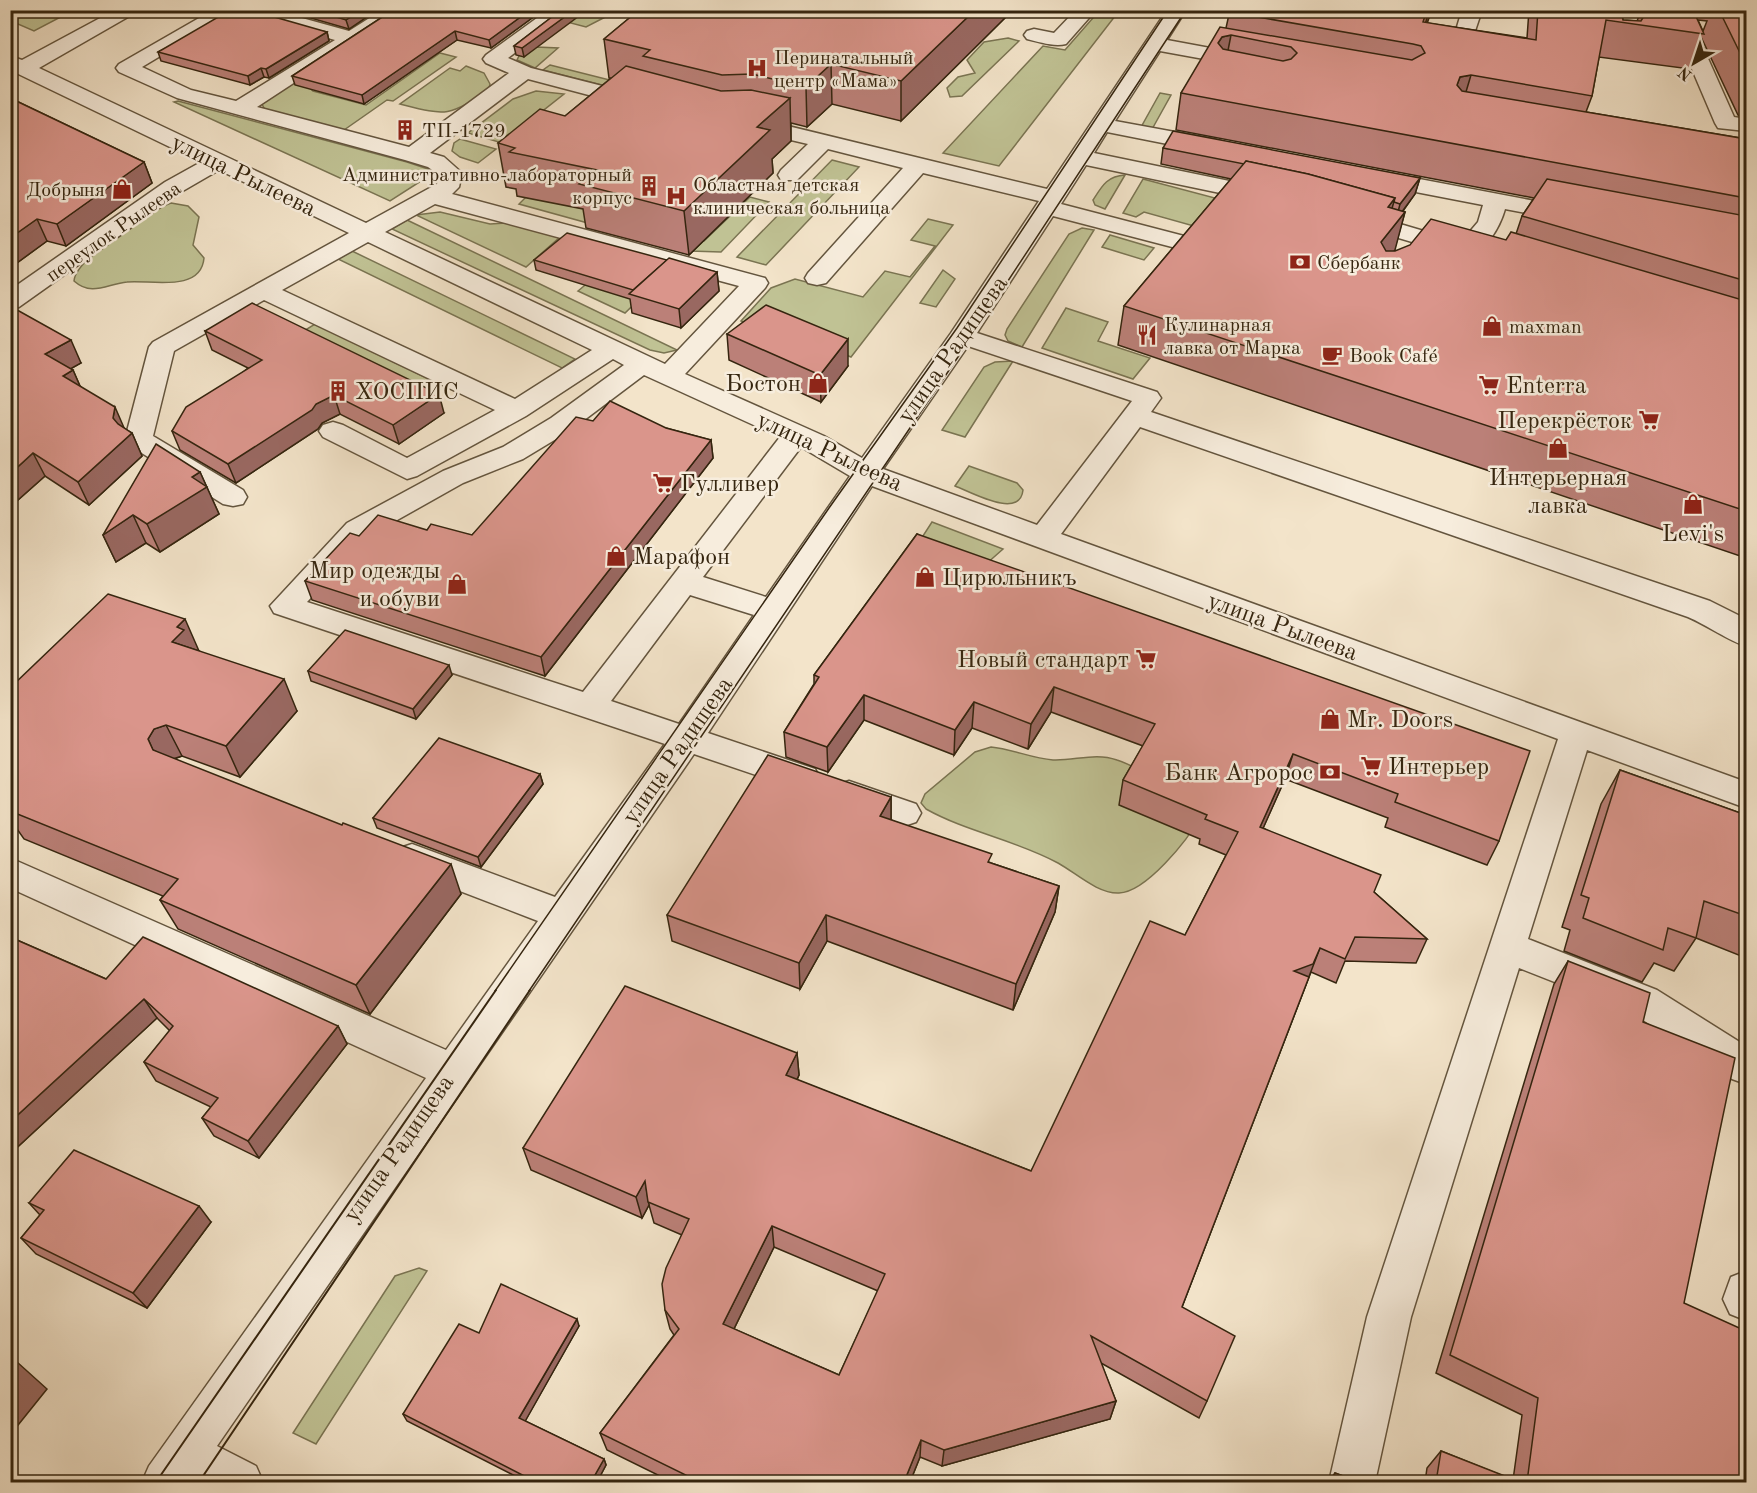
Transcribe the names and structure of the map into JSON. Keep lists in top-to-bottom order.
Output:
{
  "streets": {
    "street": ["улица Рылеева", "переулок Рылеева", "улица Радищева"]
  },
  "crossings": [
    ["улица Рылеева", "переулок Рылеева"],
    ["улица Рылеева", "улица Радищева"]
  ],
  "places": {
    "hospital": ["Перинатальный центр «Мама»", "Областная детская клиническая больница"],
    "building": ["ТП-1729", "Административно-лабораторный корпус", "ХОСПИС"],
    "shop": [
      "Добрыня",
      "maxman",
      "Бостон",
      "Интерьерная лавка",
      "Levi's",
      "Марафон",
      "Цирюльникъ",
      "Мир одежды и обуви",
      "Mr. Doors"
    ],
    "bank": ["Сбербанк", "Банк Агророс"],
    "restaurant": ["Кулинарная лавка от Марка"],
    "cafe": ["Book Café"],
    "supermarket": [
      "Enterra",
      "Перекрёсток",
      "Гулливер",
      "Новый стандарт",
      "Интерьер"
    ]
  },
  "north": "bottom left"
}
